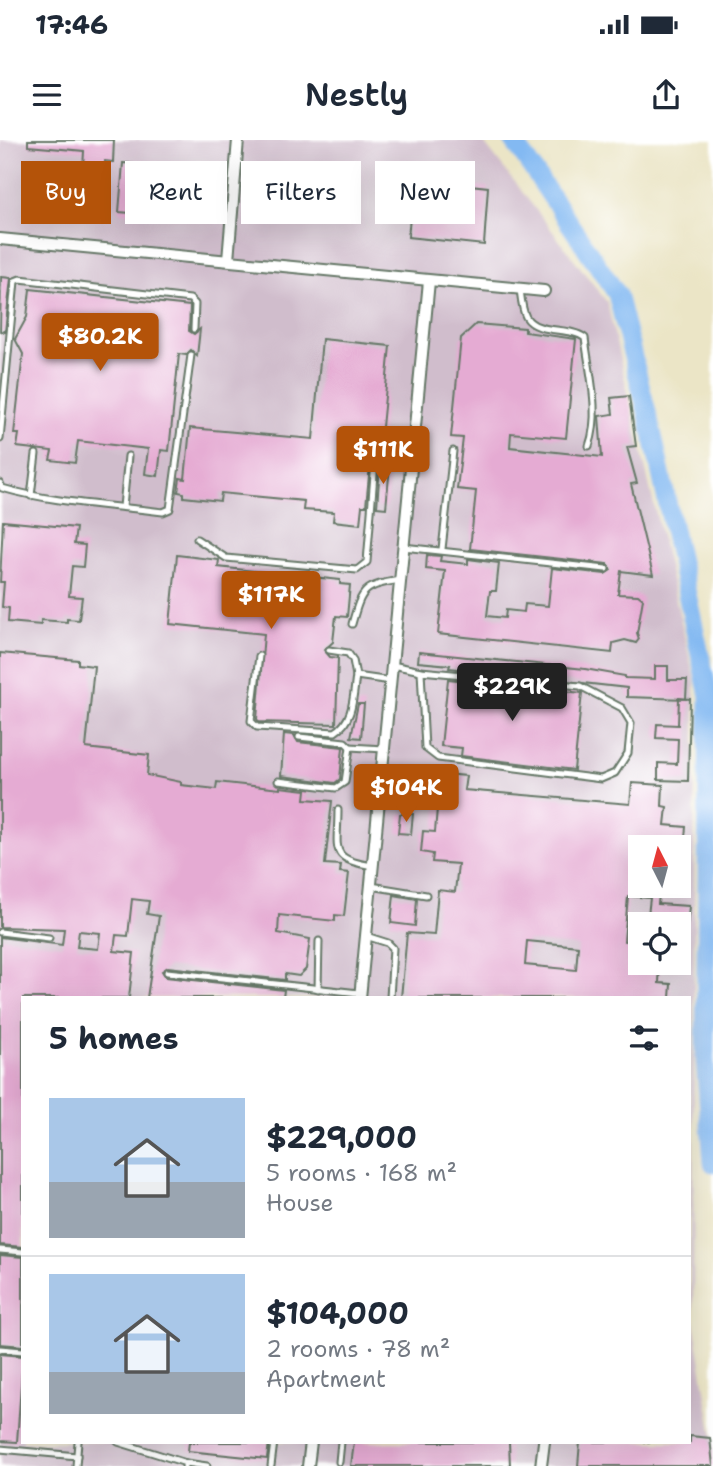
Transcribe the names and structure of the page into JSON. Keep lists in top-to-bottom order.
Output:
{
  "north": "top",
  "page": {
    "status": "17:46",
    "header": "Nestly",
    "chip": [
      "Buy",
      "Rent",
      "Filters",
      "New"
    ],
    "price": [
      "$80.2K",
      "$111K",
      "$117K",
      "$229K",
      "$104K"
    ],
    "heading": "5 homes",
    "list": [
      {
        "name": "$229,000",
        "note": "5 rooms · 168 m² · House"
      },
      {
        "name": "$104,000",
        "note": "2 rooms · 78 m² · Apartment"
      }
    ]
  }
}
